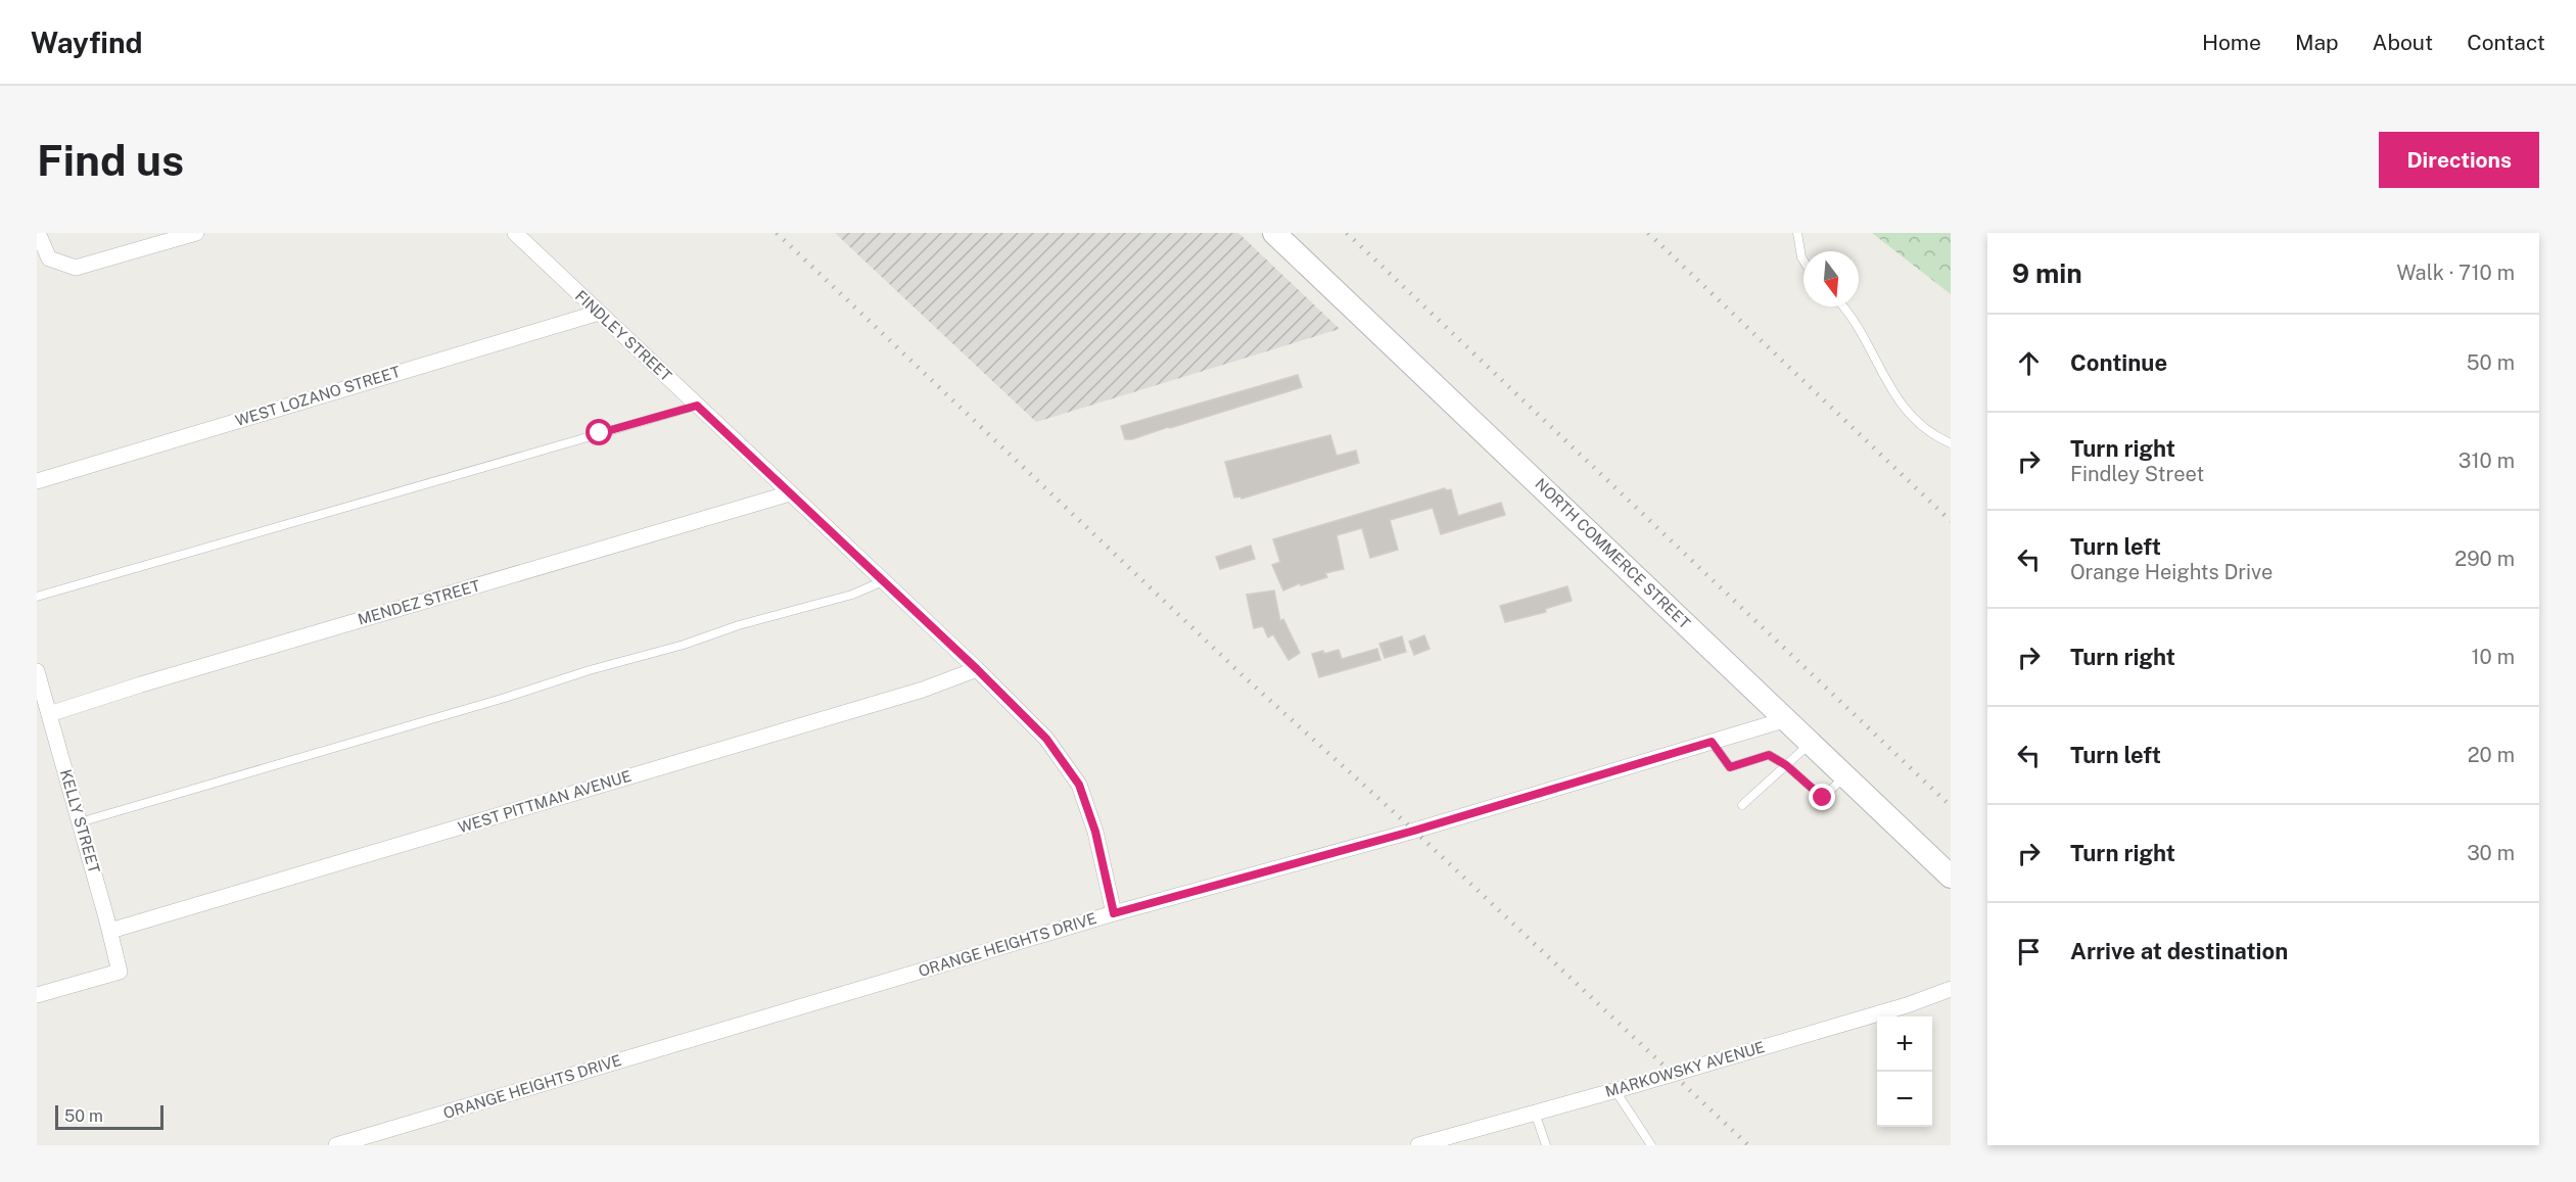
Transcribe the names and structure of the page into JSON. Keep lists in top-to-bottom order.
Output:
{
  "streets": {
    "main road": ["NORTH COMMERCE STREET"],
    "street": [
      "FINDLEY STREET",
      "WEST LOZANO STREET",
      "MENDEZ STREET",
      "WEST PITTMAN AVENUE",
      "KELLY STREET",
      "ORANGE HEIGHTS DRIVE",
      "MARKOWSKY AVENUE"
    ]
  },
  "crossings": [
    ["FINDLEY STREET", "WEST LOZANO STREET"],
    ["FINDLEY STREET", "MENDEZ STREET"],
    ["FINDLEY STREET", "WEST PITTMAN AVENUE"],
    ["FINDLEY STREET", "ORANGE HEIGHTS DRIVE"],
    ["NORTH COMMERCE STREET", "ORANGE HEIGHTS DRIVE"],
    ["MENDEZ STREET", "KELLY STREET"],
    ["WEST PITTMAN AVENUE", "KELLY STREET"]
  ],
  "scale_bar": "50 m",
  "north": "bottom",
  "page": {
    "header": "Wayfind",
    "nav": [
      "Home",
      "Map",
      "About",
      "Contact"
    ],
    "buttons": "Directions",
    "title": "Find us",
    "heading": ["9 min", "Walk · 710 m"],
    "list": [
      ["Continue", "50 m"],
      ["Turn right", "Findley Street", "310 m"],
      ["Turn left", "Orange Heights Drive", "290 m"],
      ["Turn right", "10 m"],
      ["Turn left", "20 m"],
      ["Turn right", "30 m"],
      "Arrive at destination"
    ],
    "map_buttons": ["+", "−"],
    "scale": "50 m"
  }
}
